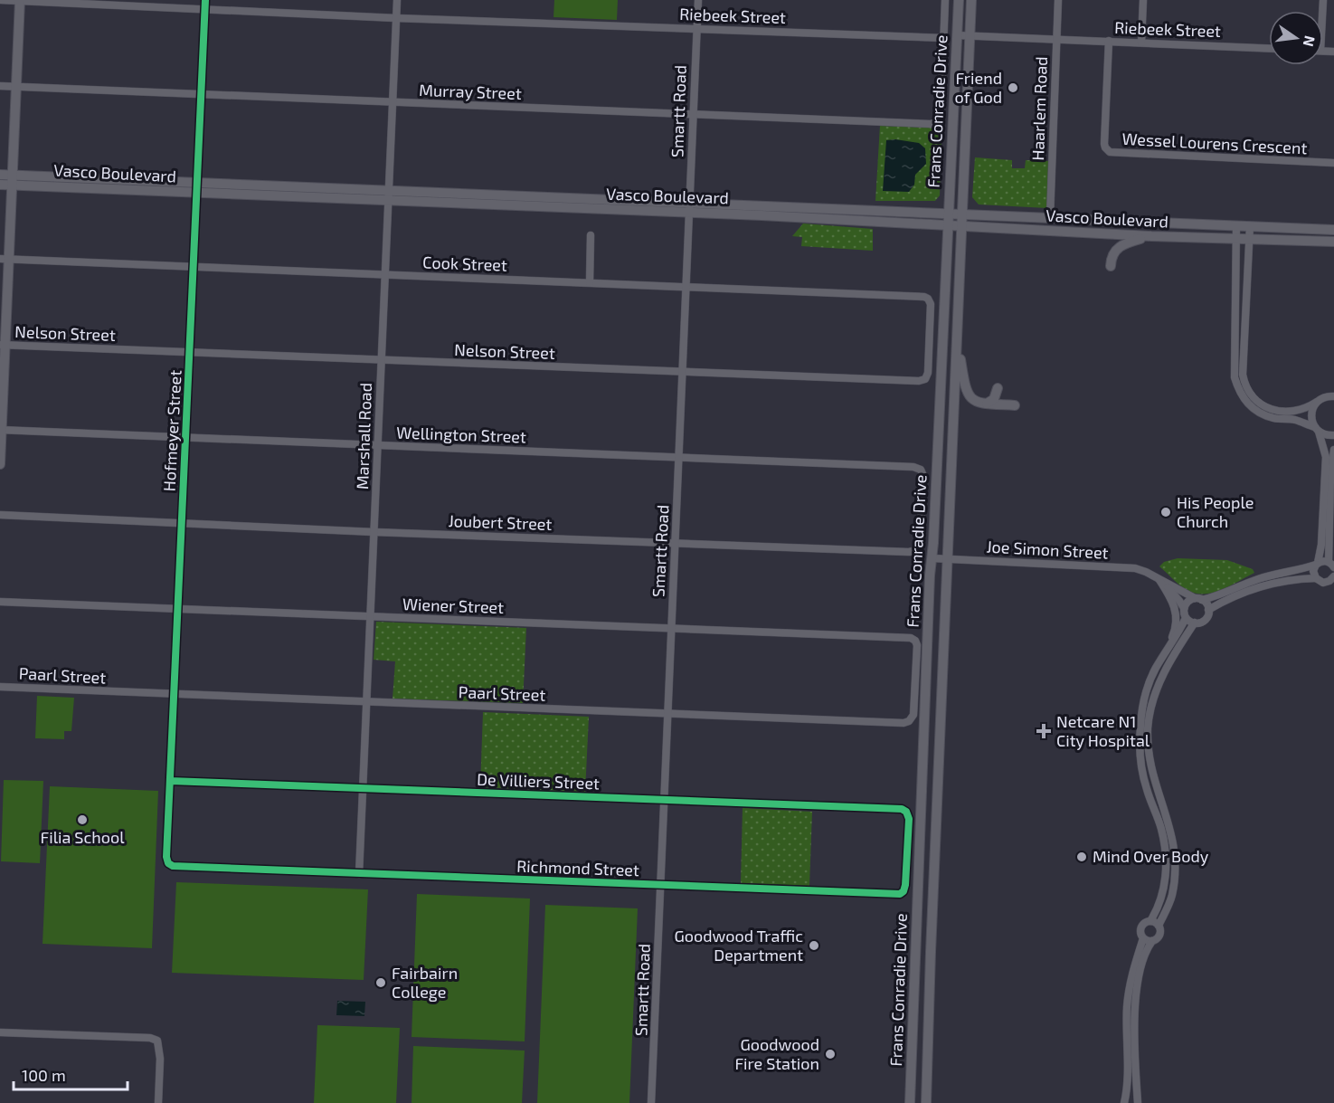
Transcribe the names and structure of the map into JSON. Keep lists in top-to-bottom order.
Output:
{
  "streets": {
    "main road": ["Frans Conradie Drive", "Vasco Boulevard"],
    "street": [
      "Riebeek Street",
      "Murray Street",
      "Haarlem Road",
      "Smartt Road",
      "Wessel Lourens Crescent",
      "Cook Street",
      "Nelson Street",
      "Hofmeyer Street",
      "Wellington Street",
      "Marshall Road",
      "Joubert Street",
      "Joe Simon Street",
      "Wiener Street",
      "Paarl Street",
      "De Villiers Street",
      "Richmond Street"
    ]
  },
  "crossings": [
    ["Riebeek Street", "Murray Street"],
    ["Riebeek Street", "Haarlem Road"],
    ["Riebeek Street", "Smartt Road"],
    ["Riebeek Street", "Frans Conradie Drive"],
    ["Riebeek Street", "Wessel Lourens Crescent"],
    ["Riebeek Street", "Hofmeyer Street"],
    ["Riebeek Street", "Marshall Road"],
    ["Murray Street", "Smartt Road"],
    ["Murray Street", "Hofmeyer Street"],
    ["Murray Street", "Marshall Road"],
    ["Haarlem Road", "Vasco Boulevard"],
    ["Smartt Road", "Vasco Boulevard"],
    ["Smartt Road", "Cook Street"],
    ["Smartt Road", "Nelson Street"],
    ["Smartt Road", "Wellington Street"],
    ["Smartt Road", "Joubert Street"],
    ["Smartt Road", "Wiener Street"],
    ["Smartt Road", "Paarl Street"],
    ["Smartt Road", "De Villiers Street"],
    ["Smartt Road", "Richmond Street"],
    ["Frans Conradie Drive", "Vasco Boulevard"],
    ["Frans Conradie Drive", "Joe Simon Street"],
    ["Vasco Boulevard", "Hofmeyer Street"],
    ["Vasco Boulevard", "Marshall Road"],
    ["Cook Street", "Nelson Street"],
    ["Cook Street", "Hofmeyer Street"],
    ["Cook Street", "Marshall Road"],
    ["Nelson Street", "Hofmeyer Street"],
    ["Nelson Street", "Marshall Road"],
    ["Hofmeyer Street", "Wellington Street"],
    ["Hofmeyer Street", "Joubert Street"],
    ["Hofmeyer Street", "Wiener Street"],
    ["Hofmeyer Street", "Paarl Street"],
    ["Hofmeyer Street", "De Villiers Street"],
    ["Hofmeyer Street", "Richmond Street"],
    ["Wellington Street", "Marshall Road"],
    ["Wellington Street", "Joubert Street"],
    ["Marshall Road", "Joubert Street"],
    ["Marshall Road", "Wiener Street"],
    ["Marshall Road", "Paarl Street"],
    ["Marshall Road", "De Villiers Street"],
    ["Marshall Road", "Richmond Street"],
    ["Wiener Street", "Paarl Street"],
    ["De Villiers Street", "Richmond Street"]
  ],
  "places": {
    "other": [
      "Friend of God",
      "His People Church",
      "Filia School",
      "Mind Over Body",
      "Goodwood Traffic Department",
      "Fairbairn College",
      "Goodwood Fire Station"
    ],
    "health": ["Netcare N1 City Hospital"]
  },
  "scale_bar": "100 m",
  "north": "right"
}
